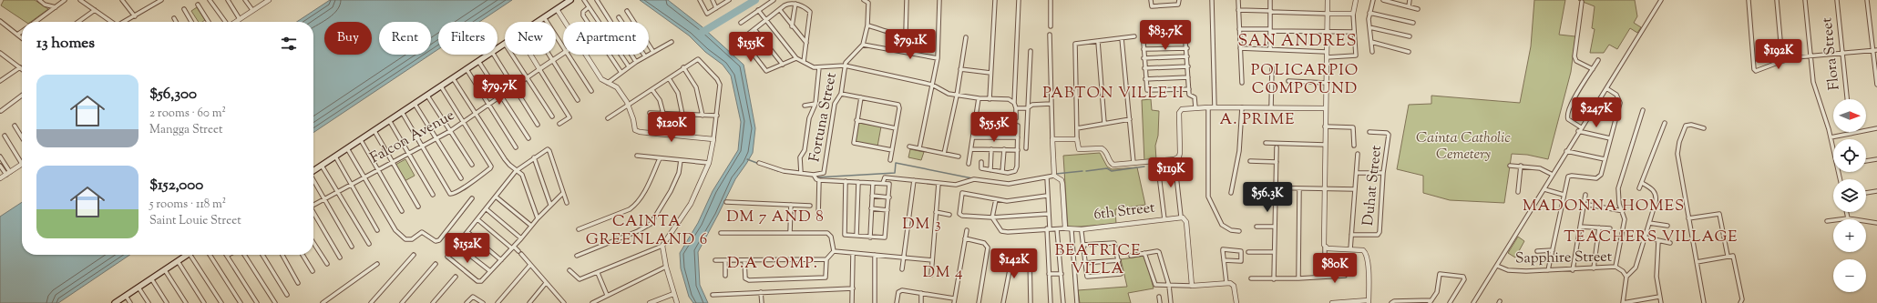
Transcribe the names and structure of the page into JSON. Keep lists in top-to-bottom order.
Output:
{
  "streets": {
    "street": [
      "Flora Street",
      "Fortuna Street",
      "Falcon Avenue",
      "Duhat Street",
      "6th Street",
      "Sapphire Street"
    ]
  },
  "districts": [
    "SAN ANDRES",
    "POLICARPIO COMPOUND",
    "PABTON VILLE II",
    "A. PRIME",
    "MADONNA HOMES",
    "DM 7 AND 8",
    "CAINTA GREENLAND 6",
    "DM 3",
    "TEACHERS VILLAGE",
    "BEATRICE VILLA",
    "D.A COMP.",
    "DM 4"
  ],
  "parks": ["Cainta Catholic Cemetery"],
  "north": "right",
  "page": {
    "price": [
      "$83.7K",
      "$79.1K",
      "$155K",
      "$192K",
      "$79.7K",
      "$247K",
      "$120K",
      "$55.5K",
      "$119K",
      "$56.3K",
      "$152K",
      "$142K",
      "$80K"
    ],
    "chip": [
      "Buy",
      "Rent",
      "Filters",
      "New",
      "Apartment"
    ],
    "heading": "13 homes",
    "list": [
      {
        "name": "$56,300",
        "note": "2 rooms · 60 m² · Mangga Street"
      },
      {
        "name": "$152,000",
        "note": "5 rooms · 118 m² · Saint Louie Street"
      }
    ],
    "map_buttons": ["+", "−"]
  }
}
